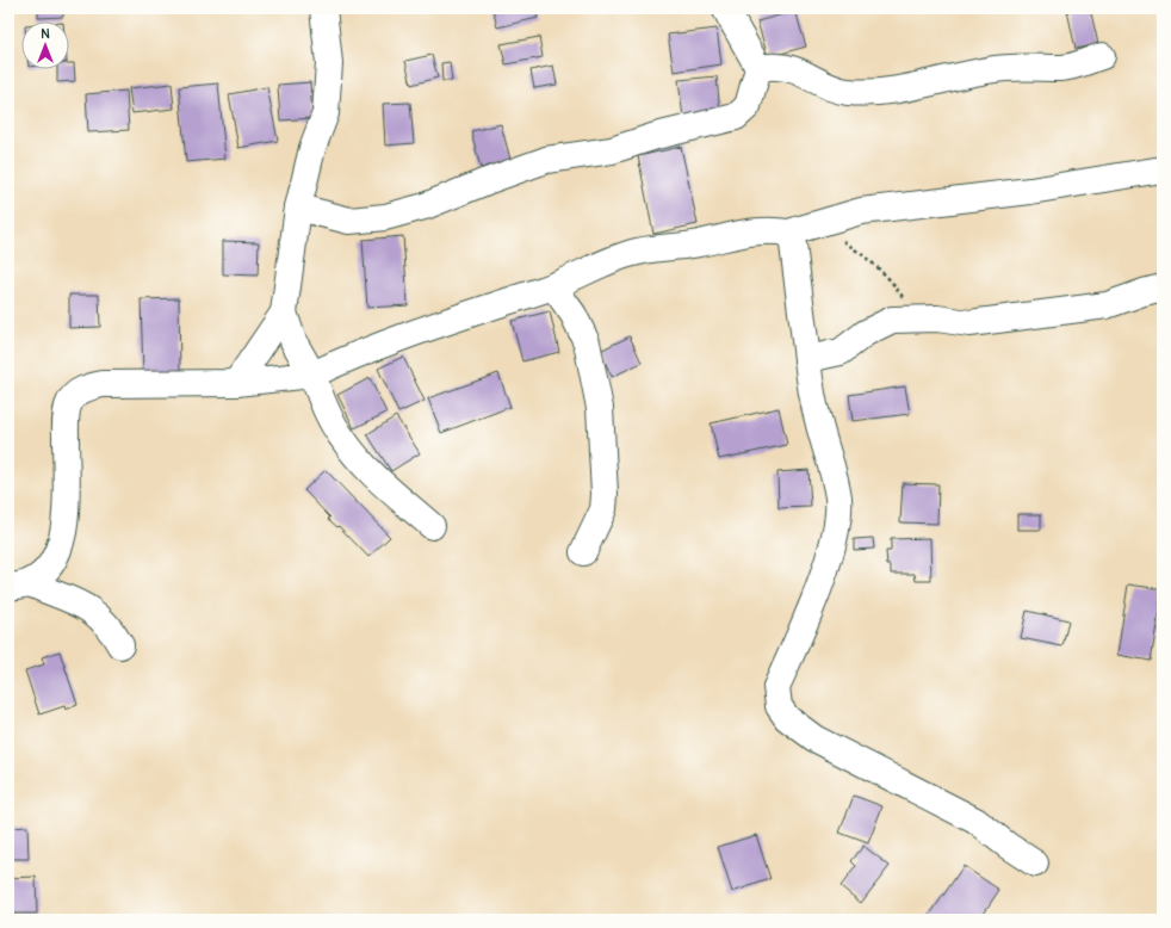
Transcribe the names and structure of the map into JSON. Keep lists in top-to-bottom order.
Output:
{
  "north": "top"
}
